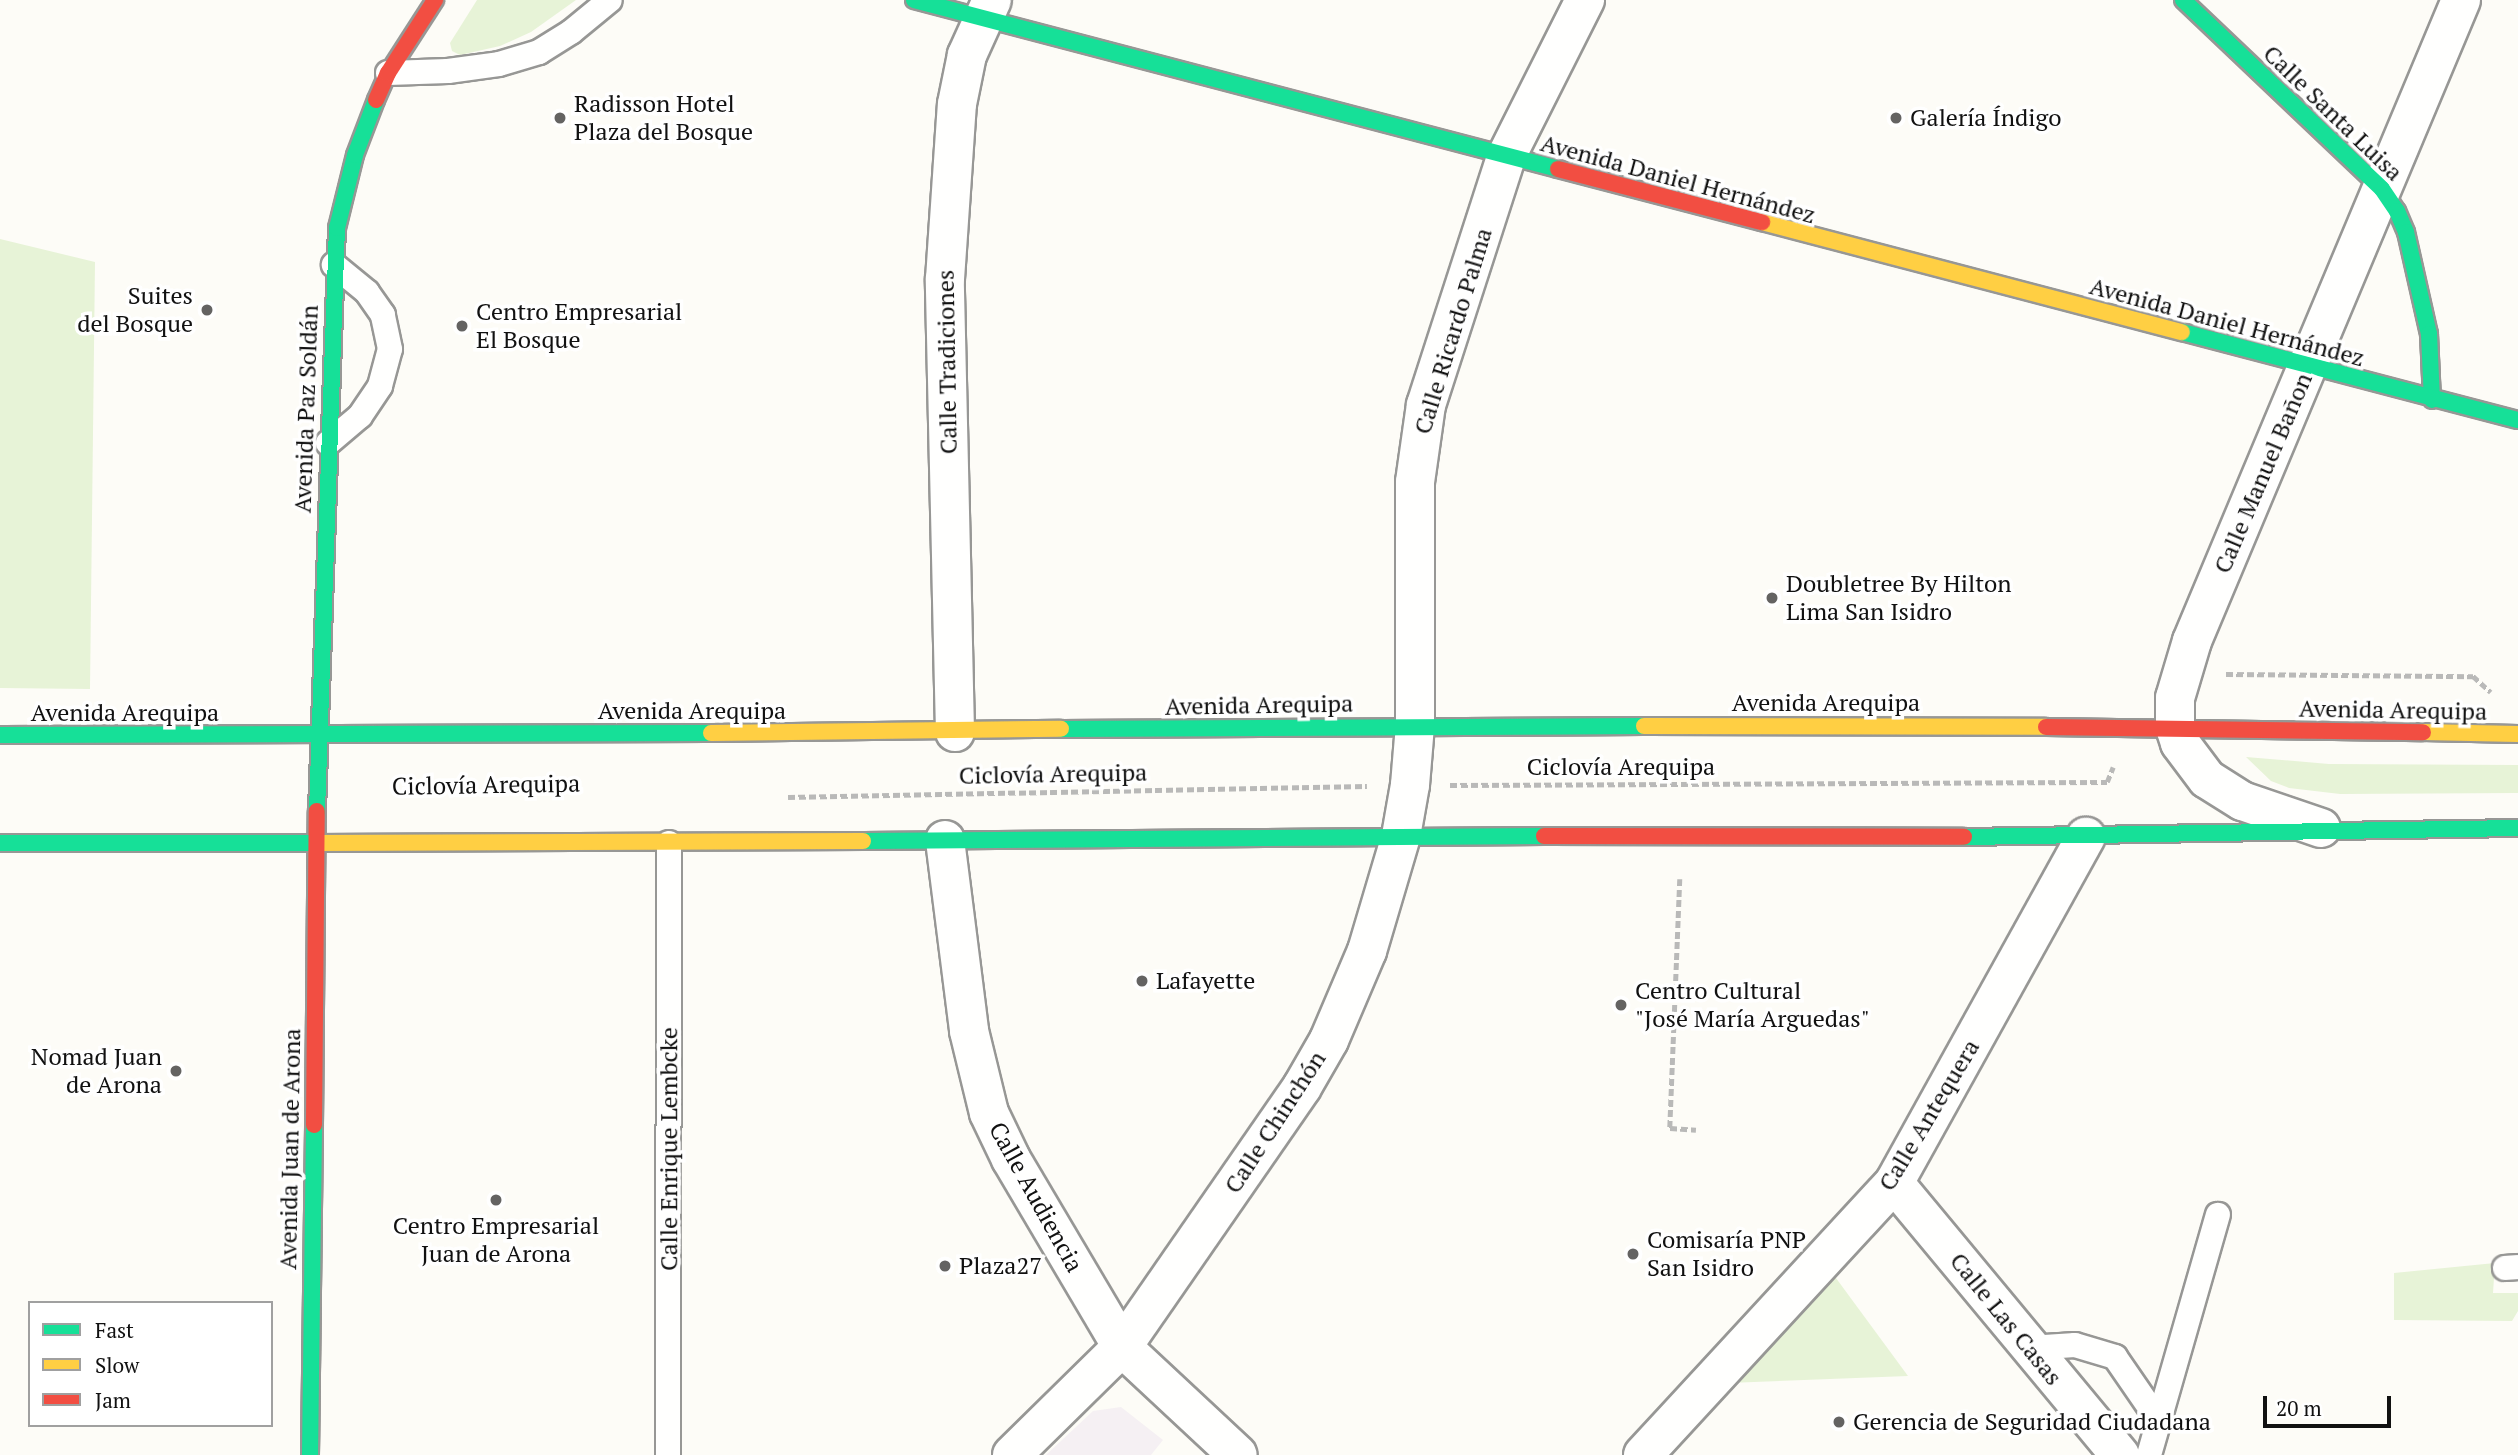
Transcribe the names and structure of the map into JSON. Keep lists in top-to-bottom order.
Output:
{
  "streets": {
    "main road": [
      "Calle Santa Luisa",
      "Avenida Daniel Hernández",
      "Avenida Paz Soldán",
      "Avenida Arequipa",
      "Avenida Juan de Arona"
    ],
    "street": [
      "Calle Ricardo Palma",
      "Calle Tradiciones",
      "Calle Manuel Bañon",
      "Calle Antequera",
      "Calle Chinchón",
      "Calle Audiencia",
      "Calle Las Casas"
    ],
    "lane": ["Calle Enrique Lembcke"],
    "path": ["Ciclovía Arequipa"]
  },
  "crossings": [
    ["Calle Santa Luisa", "Avenida Daniel Hernández"],
    ["Calle Santa Luisa", "Calle Manuel Bañon"],
    ["Avenida Daniel Hernández", "Calle Ricardo Palma"],
    ["Avenida Daniel Hernández", "Calle Tradiciones"],
    ["Avenida Daniel Hernández", "Calle Manuel Bañon"],
    ["Calle Ricardo Palma", "Avenida Arequipa"],
    ["Calle Ricardo Palma", "Calle Chinchón"],
    ["Calle Tradiciones", "Avenida Arequipa"],
    ["Avenida Paz Soldán", "Avenida Arequipa"],
    ["Avenida Paz Soldán", "Avenida Juan de Arona"],
    ["Calle Manuel Bañon", "Avenida Arequipa"],
    ["Avenida Arequipa", "Calle Chinchón"],
    ["Ciclovía Arequipa", "Calle Chinchón"],
    ["Calle Antequera", "Calle Las Casas"],
    ["Calle Chinchón", "Calle Audiencia"]
  ],
  "places": [
    "Radisson Hotel Plaza del Bosque",
    "Galería Índigo",
    "Suites del Bosque",
    "Centro Empresarial El Bosque",
    "Doubletree By Hilton Lima San Isidro",
    "Lafayette",
    "Centro Cultural \"José María Arguedas\"",
    "Nomad Juan de Arona",
    "Centro Empresarial Juan de Arona",
    "Comisaría PNP San Isidro",
    "Plaza27",
    "Gerencia de Seguridad Ciudadana"
  ],
  "legend": ["Fast", "Slow", "Jam"],
  "scale_bar": "20 m"
}
